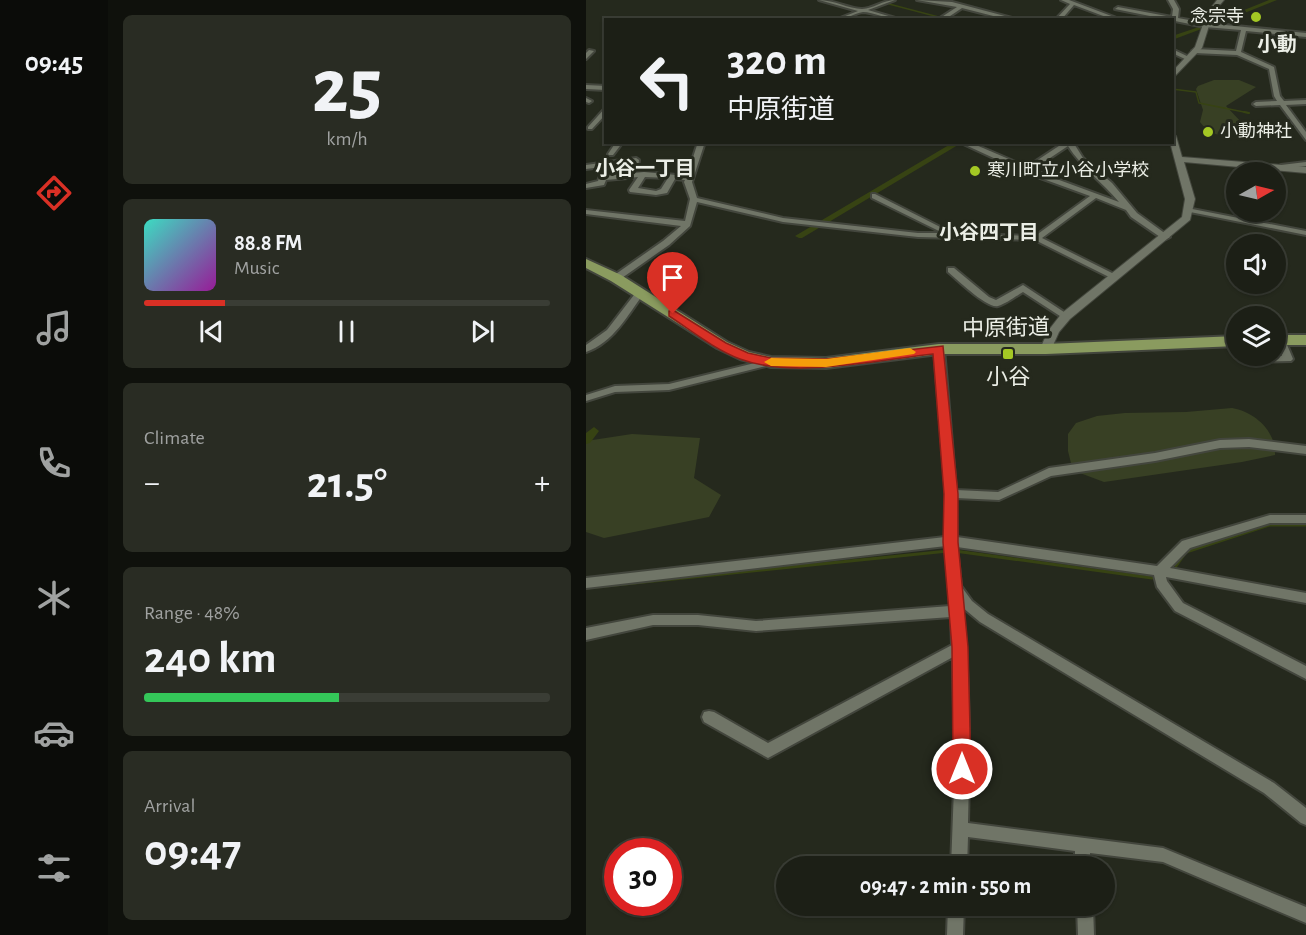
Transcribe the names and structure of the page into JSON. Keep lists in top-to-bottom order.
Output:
{
  "streets": {
    "main road": ["中原街道"]
  },
  "districts": ["小動", "小谷一丁目", "小谷四丁目"],
  "places": {
    "other": ["念宗寺", "小動神社", "寒川町立小谷小学校"],
    "transit": ["小谷"]
  },
  "north": "right",
  "page": {
    "tabs": "09:45",
    "tile": [
      ["25", "km/h"],
      "Climate",
      ["Range · 48%", "240 km"],
      ["Arrival", "09:47"]
    ],
    "turn": ["320 m", "中原街道"],
    "song": ["88.8 FM", "Music"],
    "heat": ["−", "21.5°", "+"],
    "limit": "30",
    "trip": "09:47 · 2 min · 550 m"
  }
}
